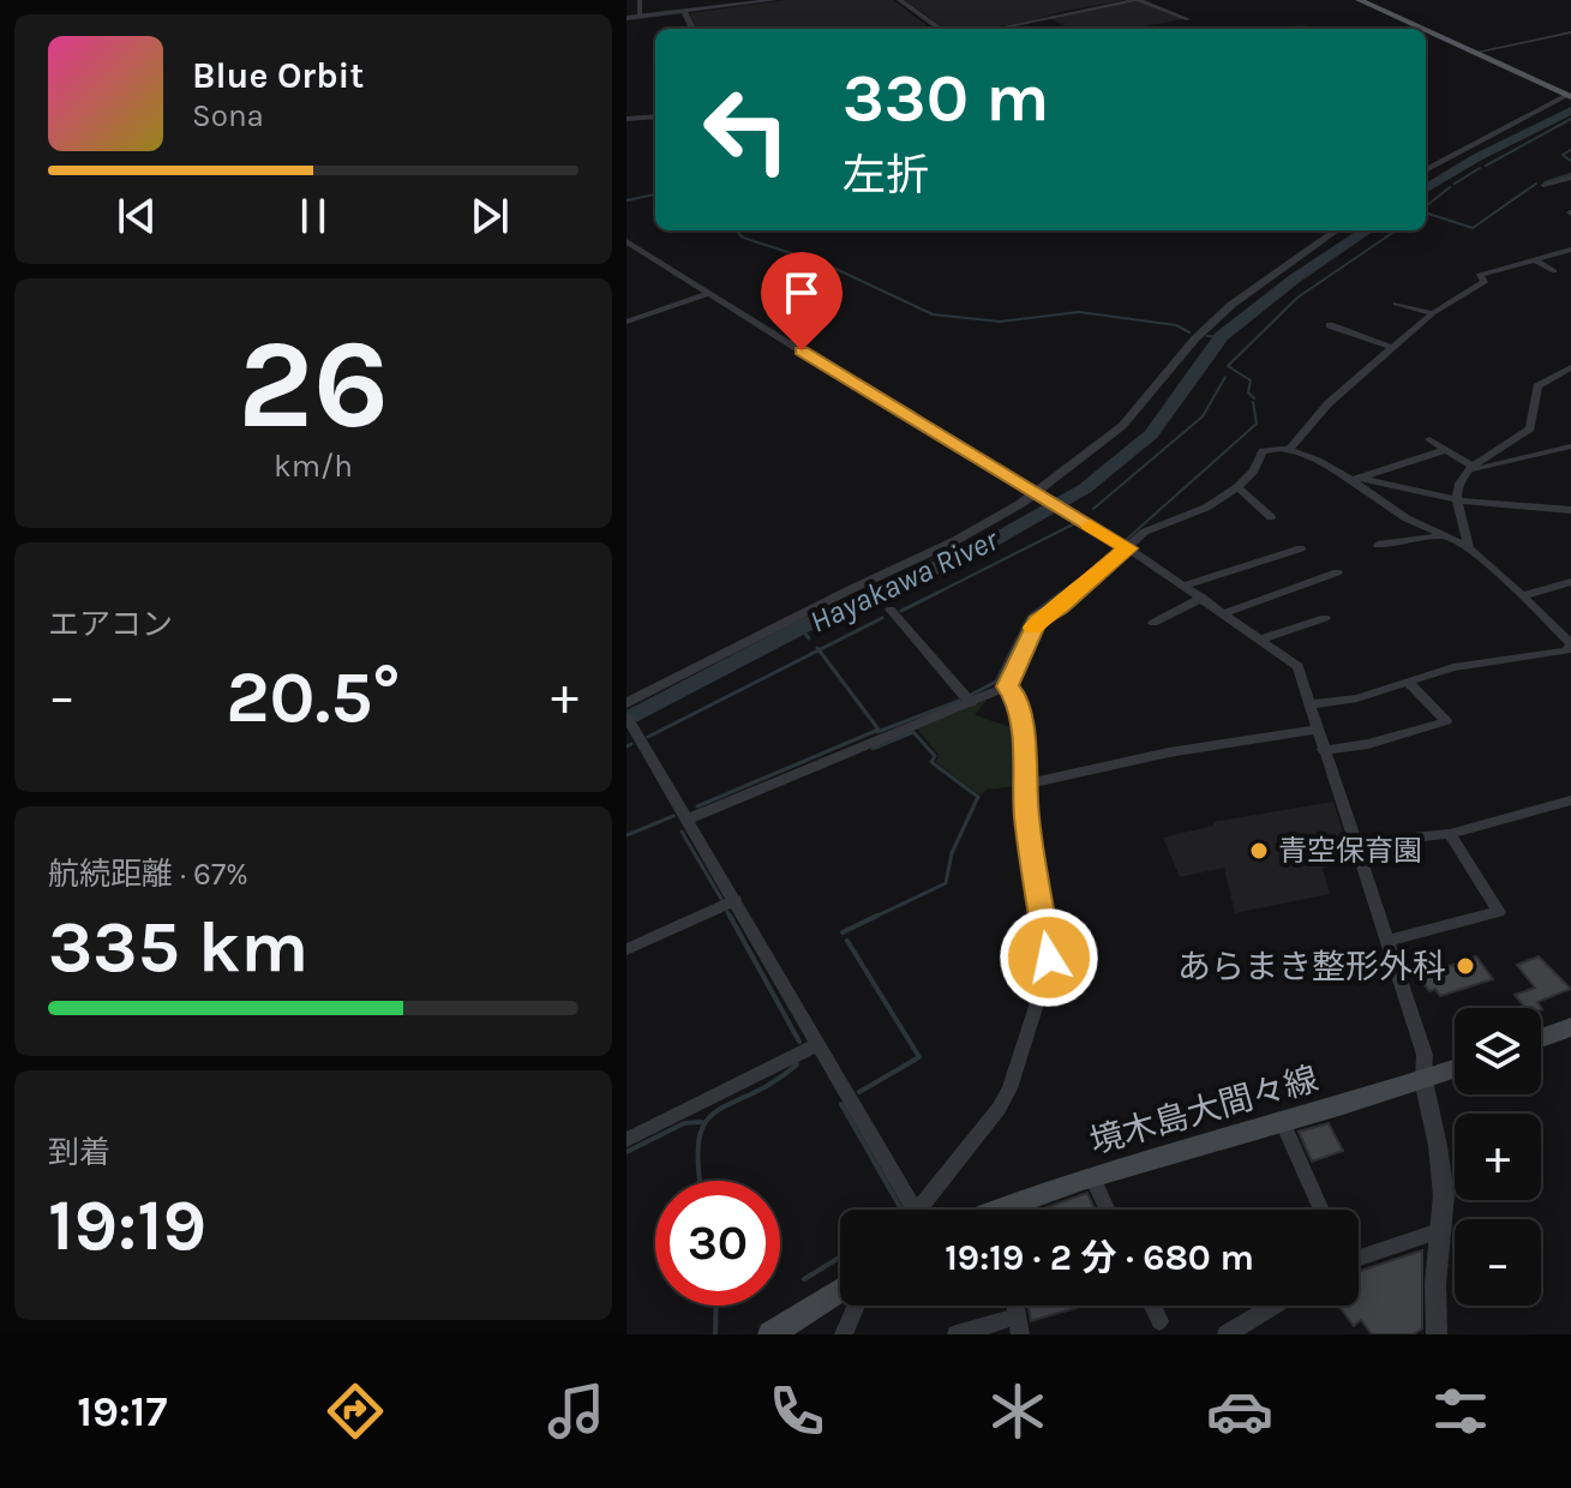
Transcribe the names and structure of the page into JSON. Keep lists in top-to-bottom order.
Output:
{
  "streets": {
    "main road": ["境木島大間々線"]
  },
  "water": ["Hayakawa River"],
  "places": ["青空保育園", "あらまき整形外科"],
  "page": {
    "turn": ["330 m", "左折"],
    "song": ["Blue Orbit", "Sona"],
    "tile": [
      ["26", "km/h"],
      "エアコン",
      ["航続距離 · 67%", "335 km"],
      ["到着", "19:19"]
    ],
    "heat": ["−", "20.5°", "+"],
    "map_buttons": ["+", "−"],
    "limit": "30",
    "trip": "19:19 · 2 分 · 680 m",
    "tabs": "19:17"
  }
}
